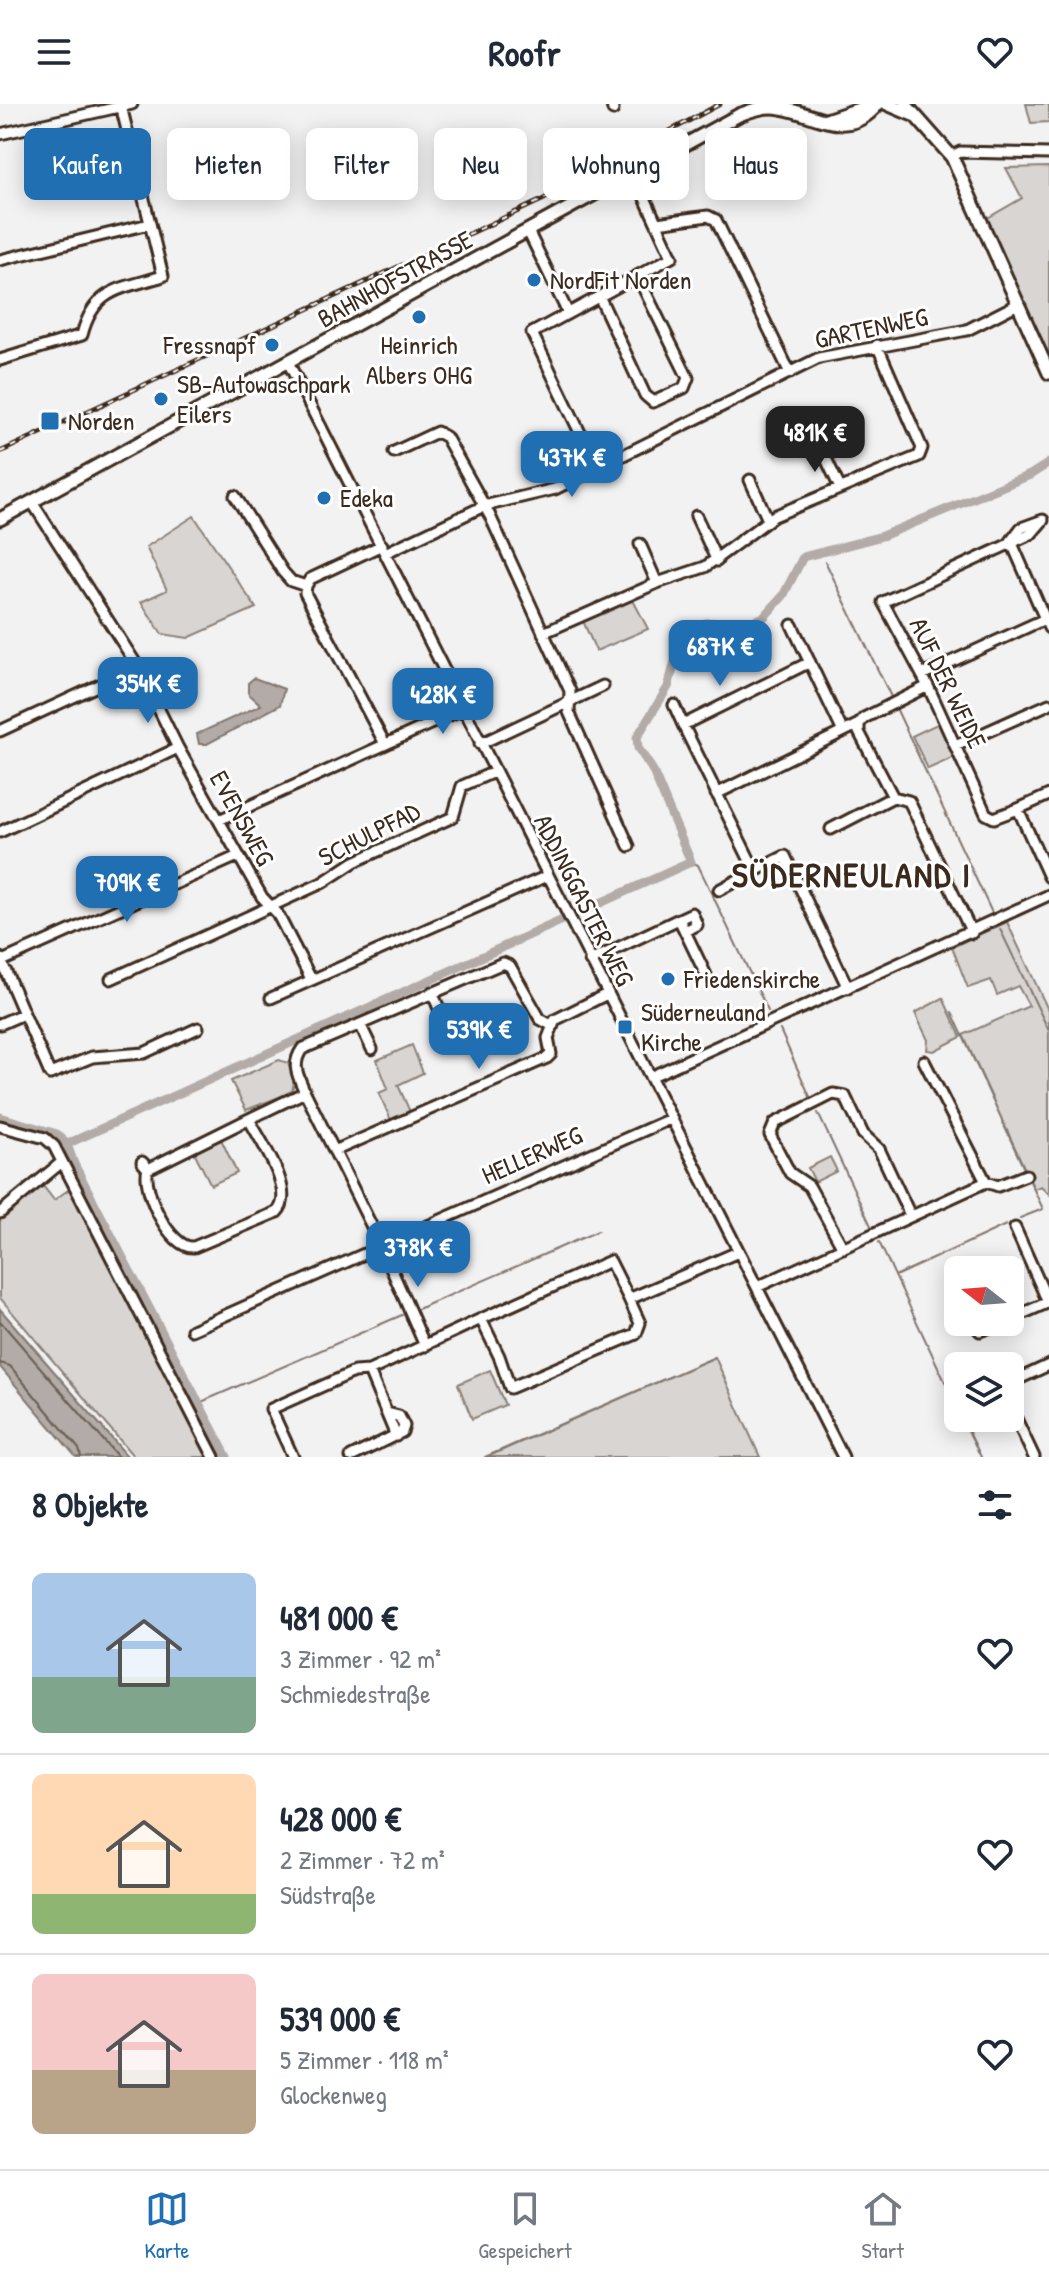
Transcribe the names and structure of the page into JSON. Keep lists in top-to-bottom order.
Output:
{
  "streets": {
    "main road": ["BAHNHOFSTRASSE"],
    "street": [
      "GARTENWEG",
      "AUF DER WEIDE",
      "EVENSWEG",
      "SCHULPFAD",
      "ADDINGGASTER WEG",
      "HELLERWEG"
    ]
  },
  "crossings": [
    ["BAHNHOFSTRASSE", "EVENSWEG"],
    ["BAHNHOFSTRASSE", "ADDINGGASTER WEG"],
    ["GARTENWEG", "ADDINGGASTER WEG"],
    ["EVENSWEG", "SCHULPFAD"],
    ["SCHULPFAD", "ADDINGGASTER WEG"],
    ["ADDINGGASTER WEG", "HELLERWEG"]
  ],
  "districts": ["SÜDERNEULAND I"],
  "places": {
    "other": [
      "NordFit Norden",
      "Heinrich Albers OHG",
      "Fressnapf",
      "SB-Autowaschpark Eilers",
      "Edeka",
      "Friedenskirche"
    ],
    "transit": ["Norden", "Süderneuland Kirche"]
  },
  "north": "left",
  "page": {
    "header": "Roofr",
    "chip": [
      "Kaufen",
      "Mieten",
      "Filter",
      "Neu",
      "Wohnung",
      "Haus"
    ],
    "price": [
      "481K €",
      "437K €",
      "687K €",
      "354K €",
      "428K €",
      "709K €",
      "539K €",
      "378K €"
    ],
    "heading": "8 Objekte",
    "list": [
      {
        "name": "481 000 €",
        "note": "3 Zimmer · 92 m² · Schmiedestraße"
      },
      {
        "name": "428 000 €",
        "note": "2 Zimmer · 72 m² · Südstraße"
      },
      {
        "name": "539 000 €",
        "note": "5 Zimmer · 118 m² · Glockenweg"
      }
    ],
    "tabs": ["Karte", "Gespeichert", "Start"]
  }
}
